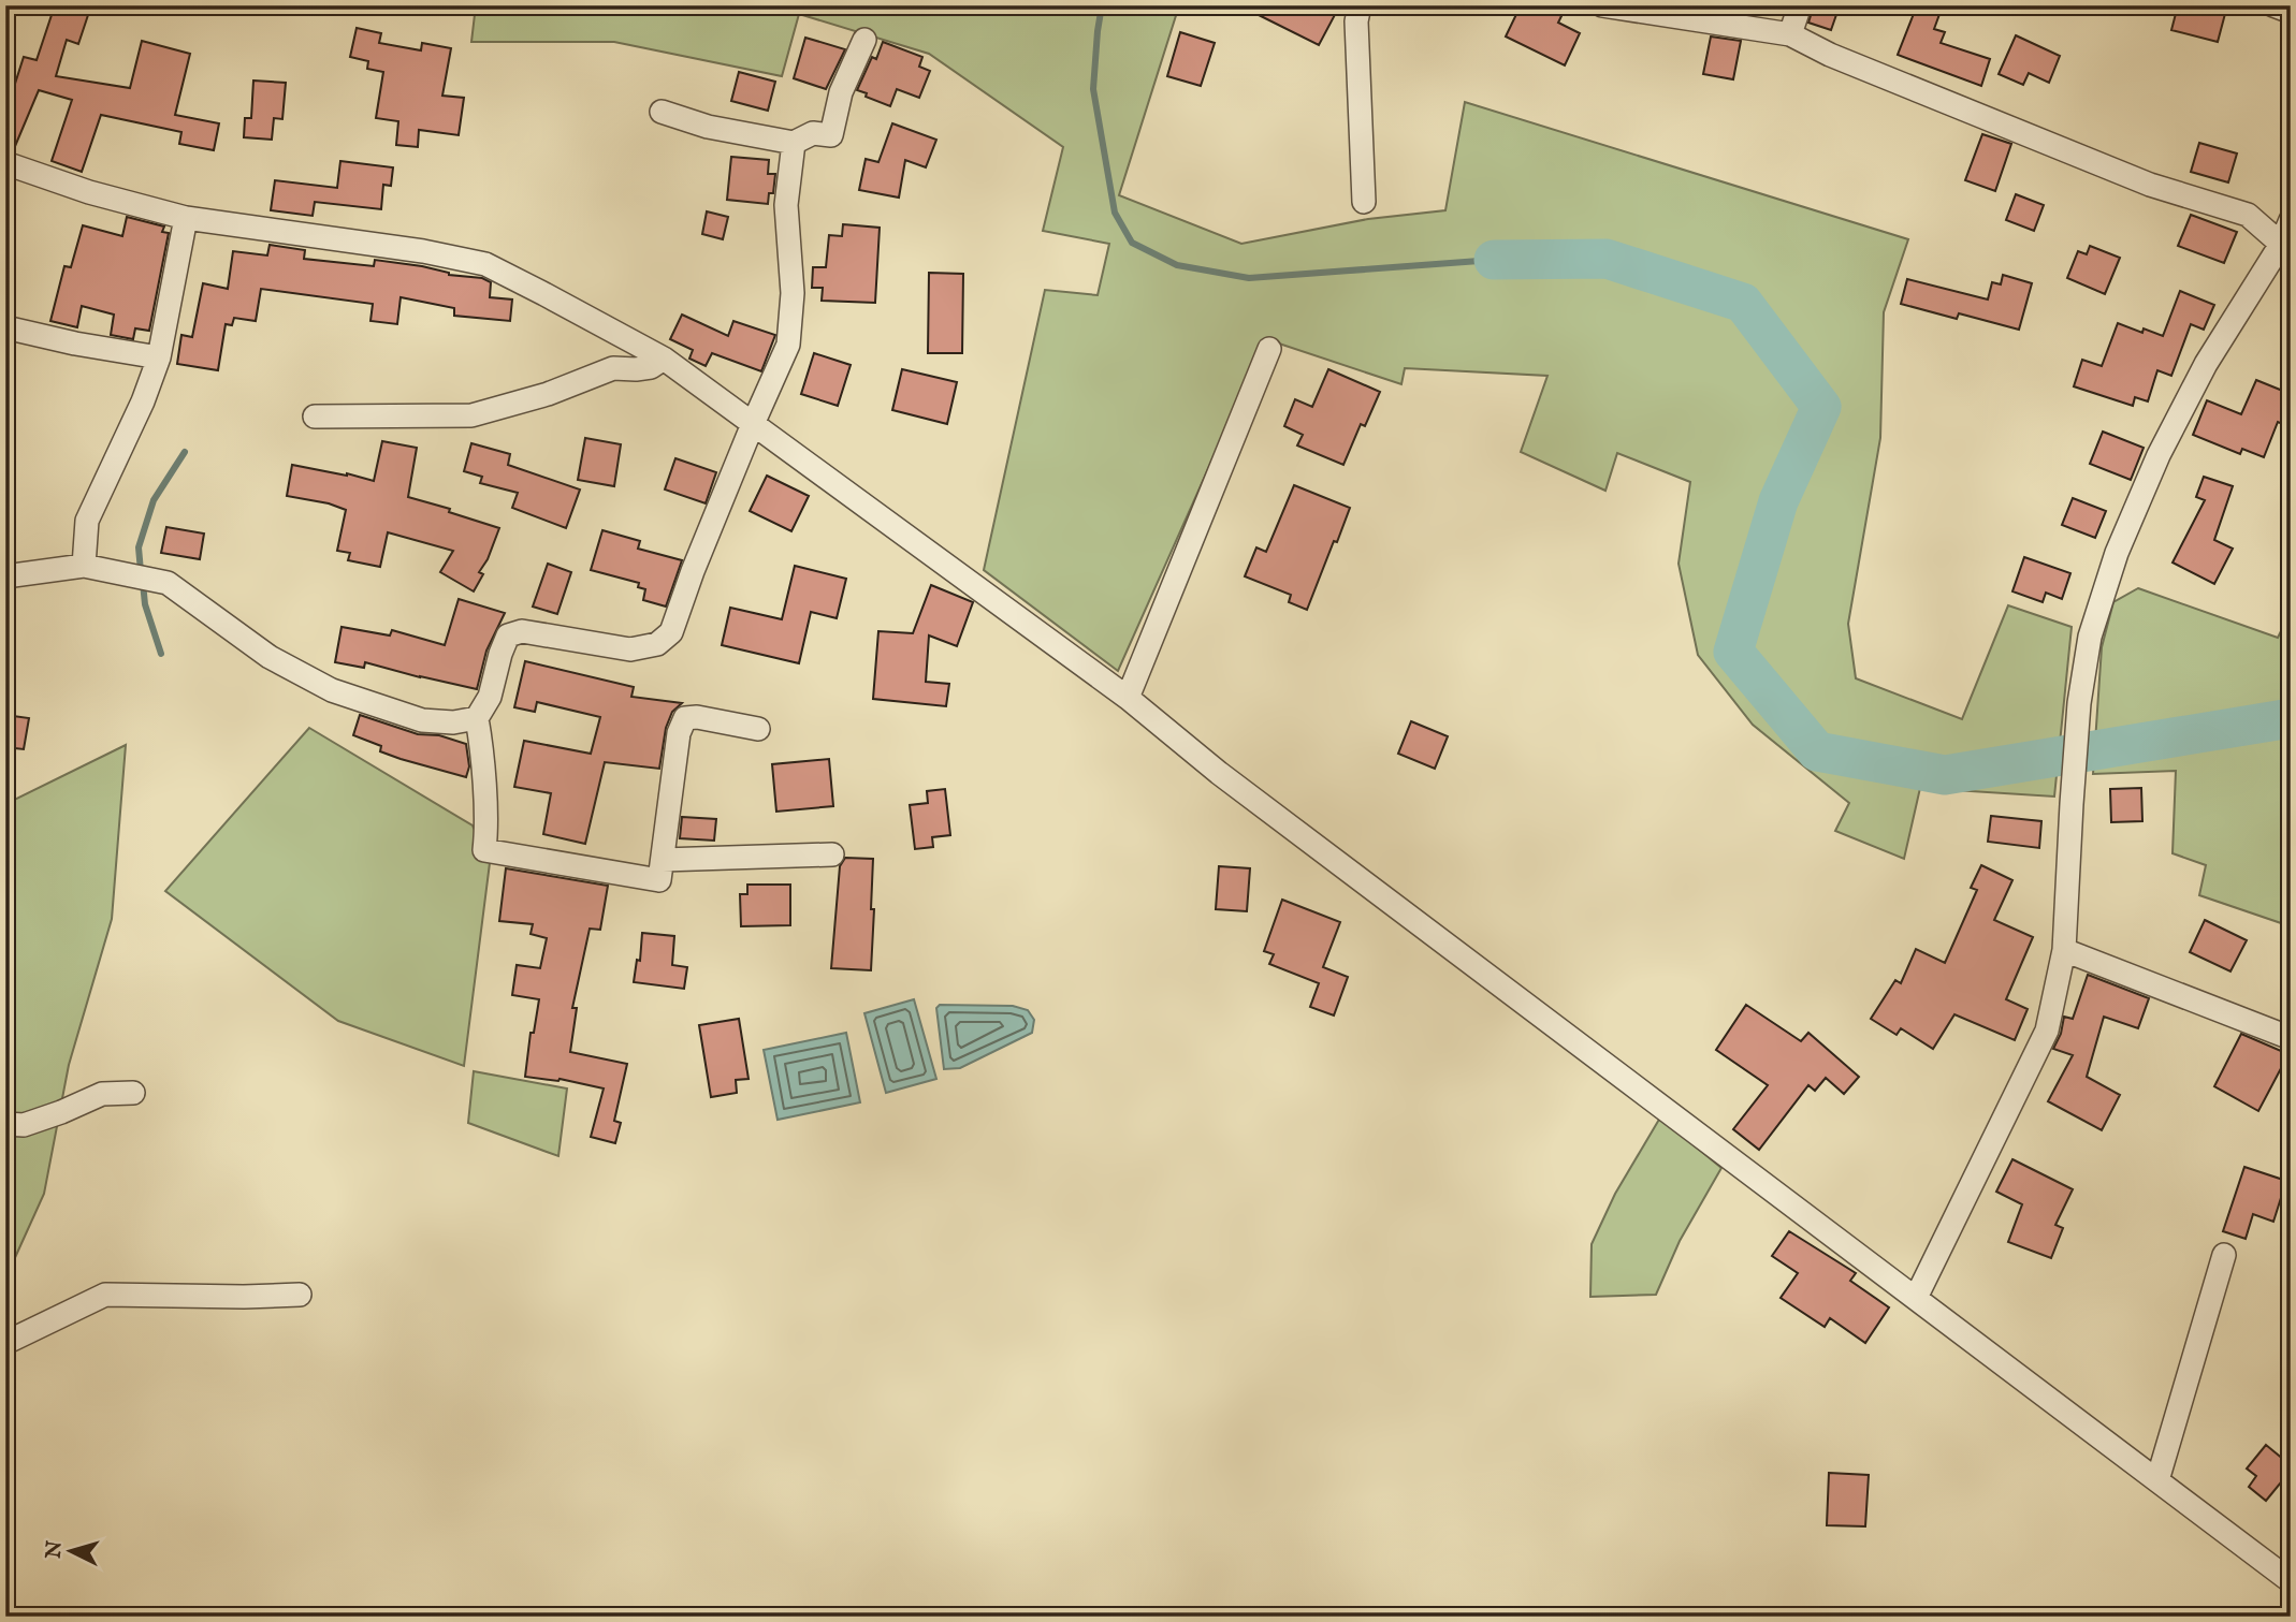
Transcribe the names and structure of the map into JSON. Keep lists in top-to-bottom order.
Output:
{
  "north": "left"
}
